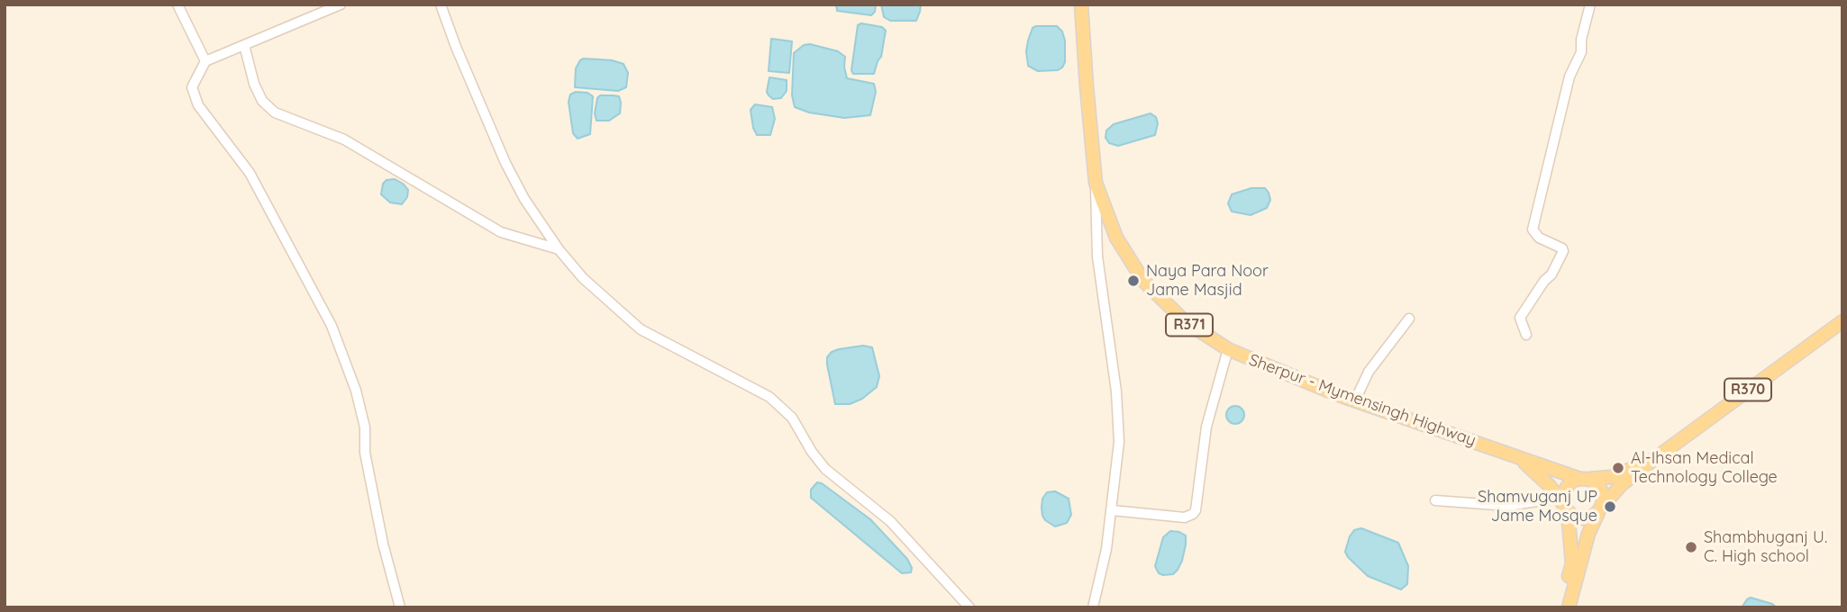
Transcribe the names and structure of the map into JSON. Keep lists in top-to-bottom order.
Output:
{
  "streets": {
    "main road": ["R371", "R370", "Sherpur - Mymensingh Highway"]
  },
  "crossings": [
    ["R370", "Sherpur - Mymensingh Highway"]
  ],
  "places": [
    "Naya Para Noor Jame Masjid",
    "Al-Ihsan Medical Technology College",
    "Shamvuganj UP Jame Mosque",
    "Shambhuganj U. C. High school"
  ]
}
